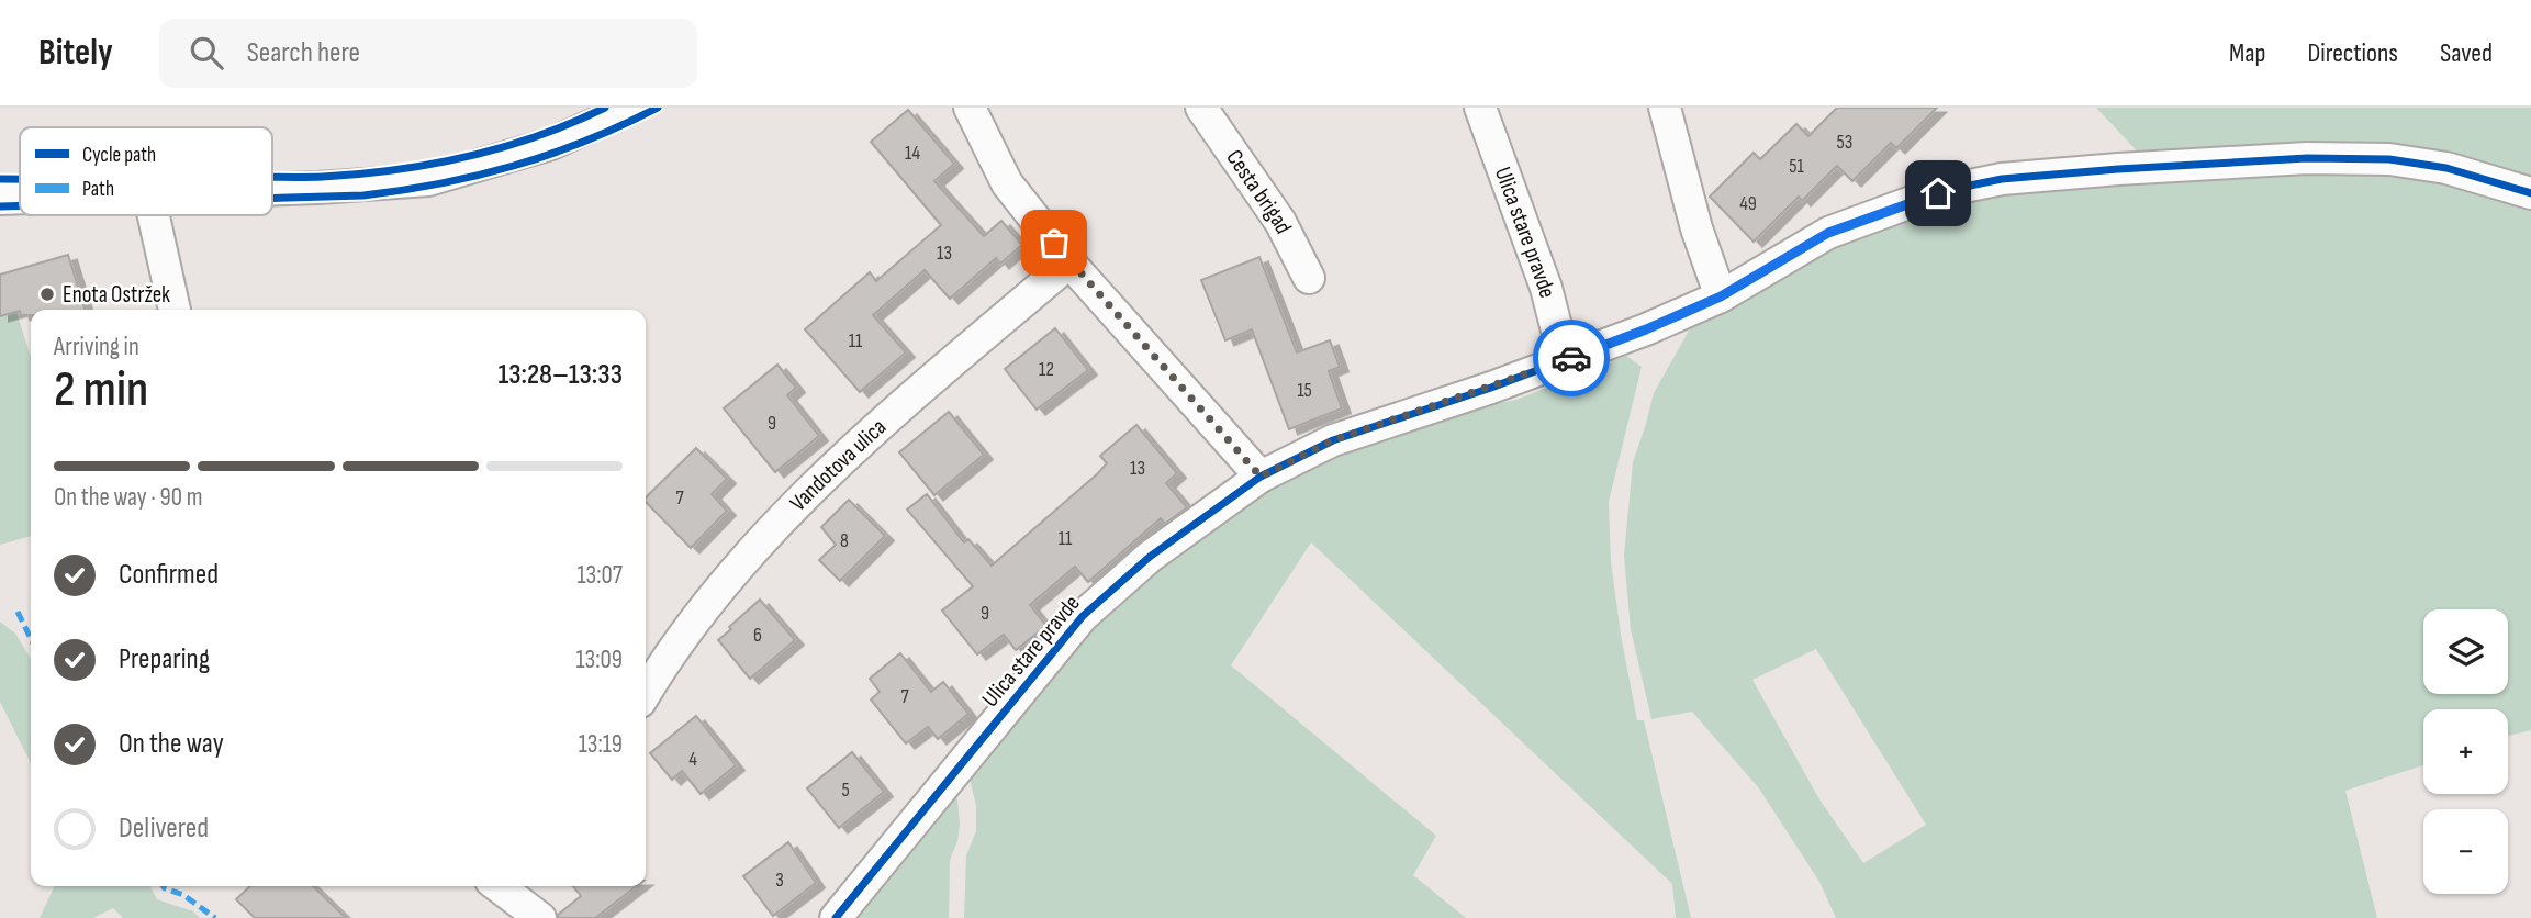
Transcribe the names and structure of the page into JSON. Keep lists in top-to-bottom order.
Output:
{
  "streets": {
    "street": ["Cesta brigad", "Ulica stare pravde", "Vandotova ulica"]
  },
  "places": ["Enota Ostržek"],
  "house_numbers": [
    "53",
    "14",
    "51",
    "49",
    "13",
    "11",
    "12",
    "15",
    "9",
    "13",
    "7",
    "11",
    "8",
    "9",
    "6",
    "7",
    "4",
    "5",
    "3"
  ],
  "legend": ["Cycle path", "Path"],
  "page": {
    "header": "Bitely",
    "search": "Search here",
    "nav": ["Map", "Directions", "Saved"],
    "heading": ["2 min", "Arriving in", "13:28–13:33"],
    "bar": "On the way · 90 m",
    "list": [
      ["Confirmed", "13:07"],
      ["Preparing", "13:09"],
      ["On the way", "13:19"],
      "Delivered"
    ],
    "map_buttons": ["+", "−"]
  }
}
